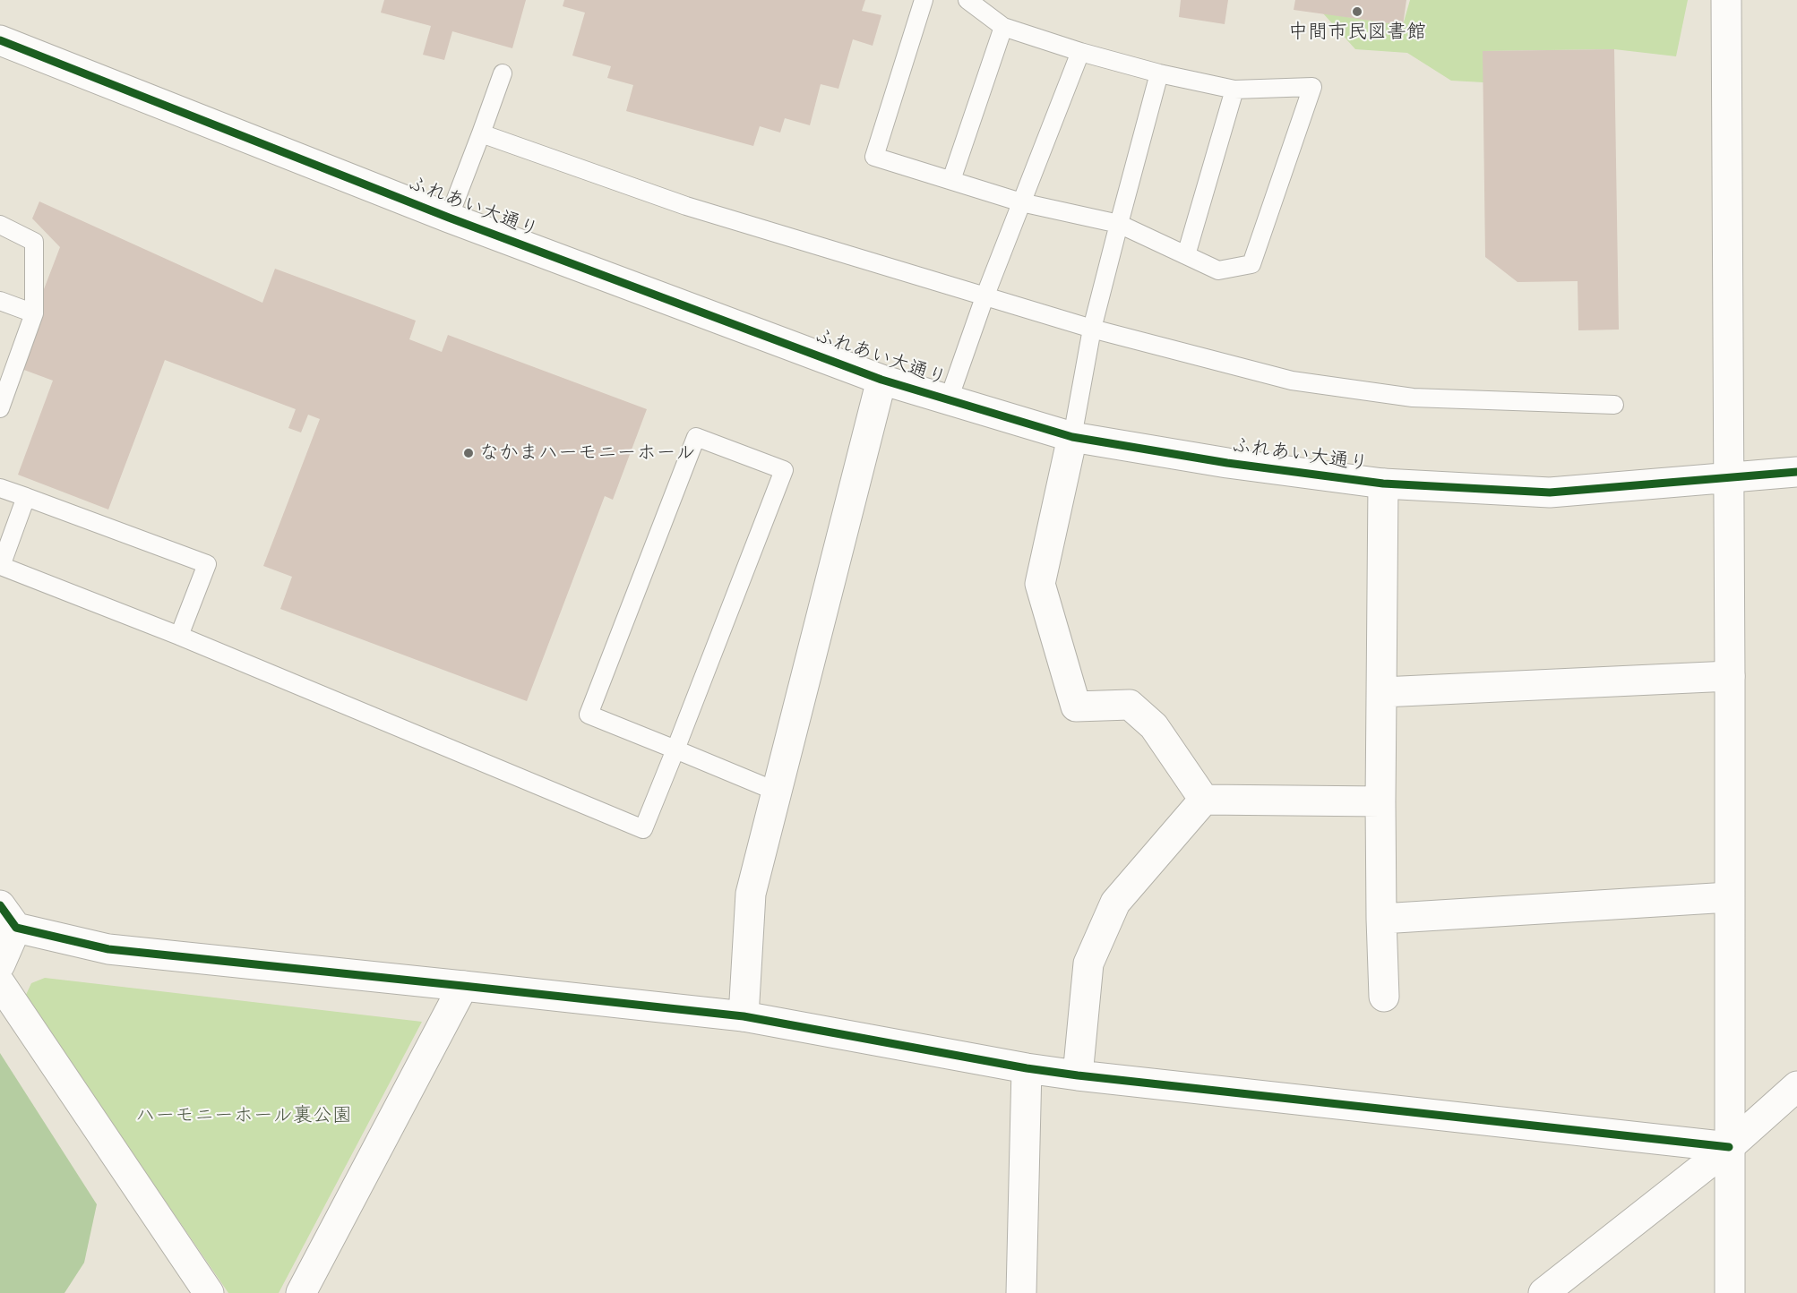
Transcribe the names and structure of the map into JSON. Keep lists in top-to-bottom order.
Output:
{
  "streets": {
    "street": ["ふれあい大通り"]
  },
  "parks": ["ハーモニーホール裏公園"],
  "places": ["中間市民図書館", "なかまハーモニーホール"]
}
